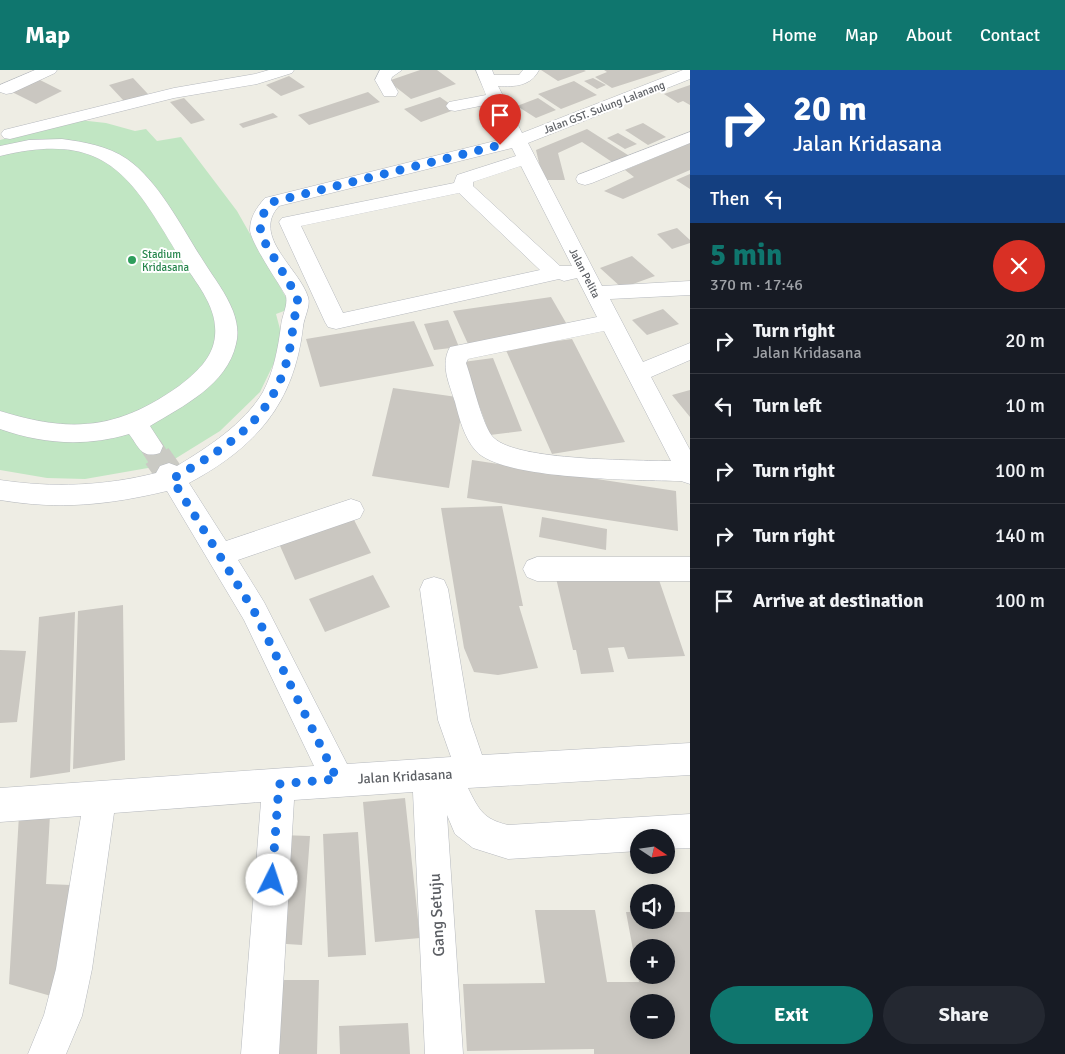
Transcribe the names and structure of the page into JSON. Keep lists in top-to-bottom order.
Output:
{
  "streets": {
    "street": [
      "Jalan GST. Sulung Lalanang",
      "Jalan Pelita",
      "Jalan Kridasana",
      "Gang Setuju"
    ]
  },
  "crossings": [
    ["Jalan GST. Sulung Lalanang", "Jalan Pelita"],
    ["Jalan Kridasana", "Gang Setuju"]
  ],
  "places": ["Stadium Kridasana"],
  "north": "right",
  "page": {
    "header": "Map",
    "nav": [
      "Home",
      "Map",
      "About",
      "Contact"
    ],
    "turn": ["20 m", "Jalan Kridasana"],
    "then": "Then",
    "heading": ["5 min", "370 m · 17:46"],
    "list": [
      {
        "name": "Turn right",
        "note": "Jalan Kridasana",
        "value": "20 m"
      },
      {
        "name": "Turn left",
        "value": "10 m"
      },
      {
        "name": "Turn right",
        "value": "100 m"
      },
      {
        "name": "Turn right",
        "value": "140 m"
      },
      {
        "name": "Arrive at destination",
        "value": "100 m"
      }
    ],
    "map_buttons": ["+", "−"],
    "buttons": ["Exit", "Share"]
  }
}
